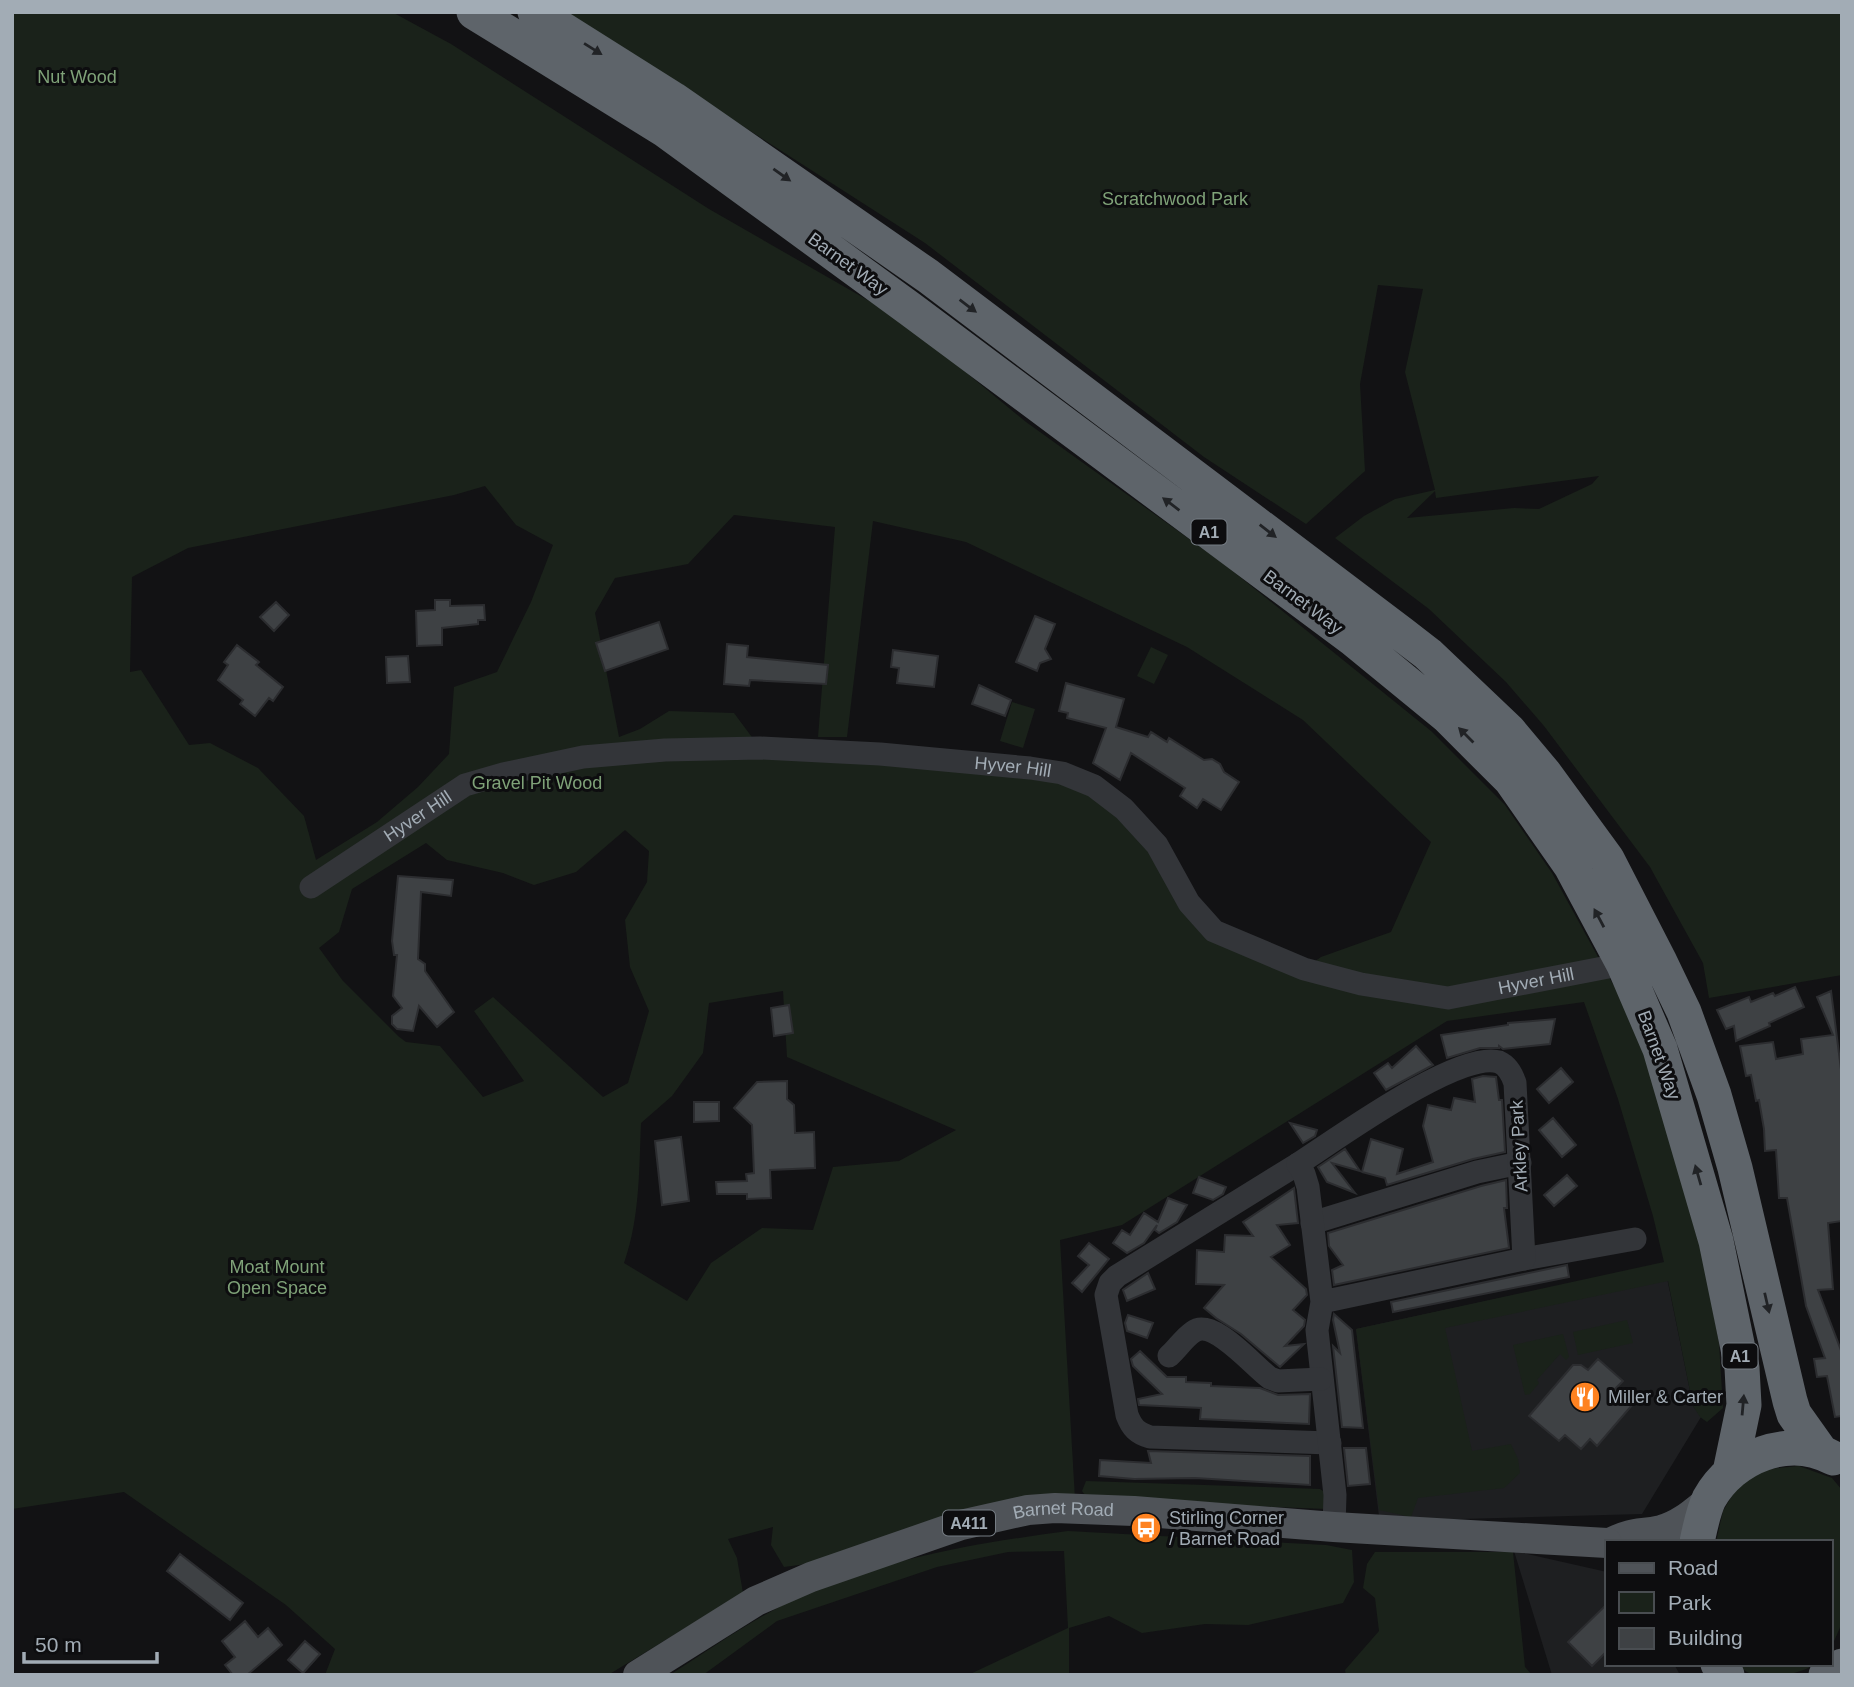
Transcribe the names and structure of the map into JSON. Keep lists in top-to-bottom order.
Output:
{
  "streets": {
    "highway": ["Barnet Way", "A1"],
    "main road": ["Barnet Road", "A411"],
    "street": ["Hyver Hill", "Arkley Park"]
  },
  "crossings": [
    ["Barnet Way", "Hyver Hill"]
  ],
  "parks": [
    "Nut Wood",
    "Scratchwood Park",
    "Gravel Pit Wood",
    "Moat Mount Open Space"
  ],
  "places": {
    "restaurant": ["Miller & Carter"],
    "bus stop": ["Stirling Corner / Barnet Road"]
  },
  "legend": ["Road", "Park", "Building"],
  "scale_bar": "50 m"
}
